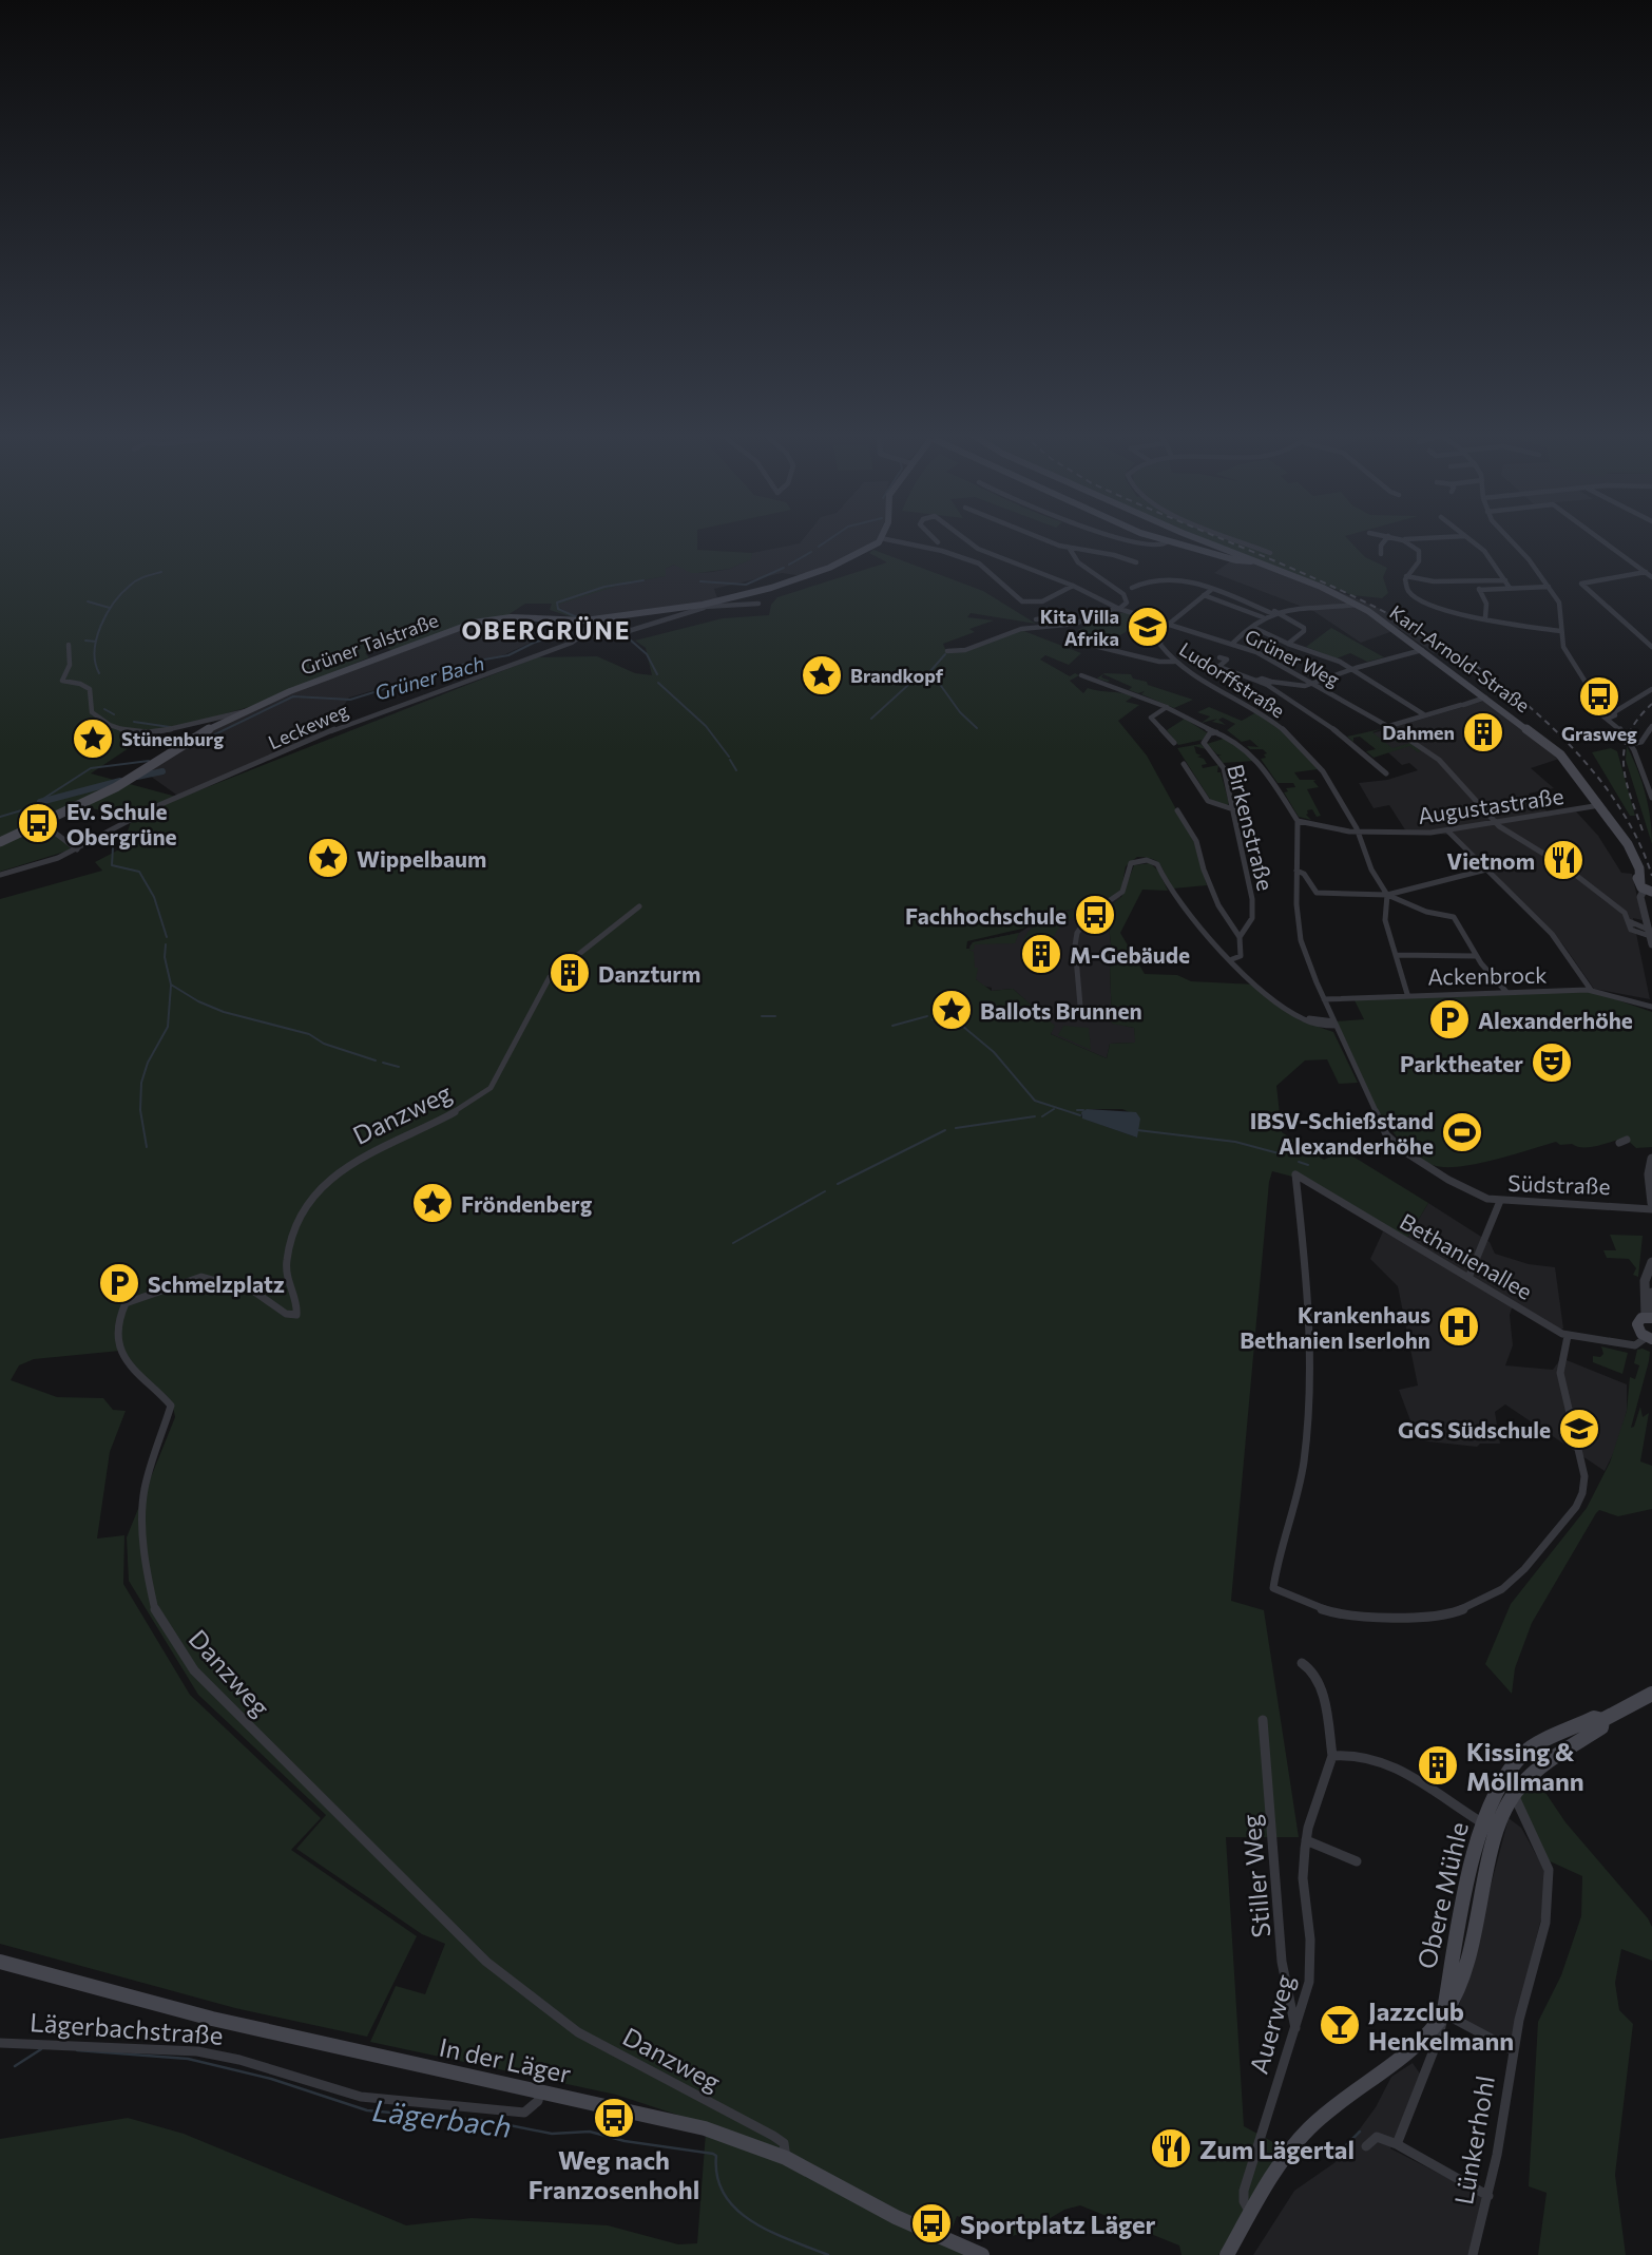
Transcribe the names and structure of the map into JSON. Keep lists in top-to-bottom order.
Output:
{
  "streets": {
    "main road": [
      "Grüner Talstraße",
      "Karl-Arnold-Straße",
      "Obere Mühle",
      "In der Läger"
    ],
    "street": [
      "Grüner Weg",
      "Ludorffstraße",
      "Leckeweg",
      "Augustastraße",
      "Birkenstraße",
      "Ackenbrock",
      "Danzweg",
      "Südstraße",
      "Bethanienallee",
      "Stiller Weg",
      "Auerweg",
      "Lägerbachstraße",
      "Lünkerhohl"
    ]
  },
  "crossings": [
    ["Grüner Weg", "Ludorffstraße"],
    ["Grüner Weg", "Augustastraße"],
    ["Karl-Arnold-Straße", "Augustastraße"],
    ["Ludorffstraße", "Augustastraße"],
    ["Ludorffstraße", "Ackenbrock"],
    ["Augustastraße", "Südstraße"],
    ["Ackenbrock", "Südstraße"],
    ["Danzweg", "In der Läger"],
    ["Stiller Weg", "Auerweg"],
    ["Obere Mühle", "Auerweg"],
    ["Obere Mühle", "Lünkerhohl"],
    ["Lägerbachstraße", "In der Läger"]
  ],
  "districts": ["OBERGRÜNE"],
  "water": ["Grüner Bach", "Lägerbach"],
  "places": {
    "school or university": ["Kita Villa Afrika", "GGS Südschule"],
    "place": [
      "Brandkopf",
      "Stünenburg",
      "Wippelbaum",
      "Ballots Brunnen",
      "Fröndenberg"
    ],
    "bus stop": [
      "Grasweg",
      "Ev. Schule Obergrüne",
      "Fachhochschule",
      "Weg nach Franzosenhohl",
      "Sportplatz Läger"
    ],
    "building": [
      "Dahmen",
      "M-Gebäude",
      "Danzturm",
      "Kissing & Möllmann"
    ],
    "restaurant": ["Vietnom", "Zum Lägertal"],
    "parking": ["Alexanderhöhe", "Schmelzplatz"],
    "theatre": ["Parktheater"],
    "sports": ["IBSV-Schießstand Alexanderhöhe"],
    "hospital": ["Krankenhaus Bethanien Iserlohn"],
    "bar": ["Jazzclub Henkelmann"]
  }
}
